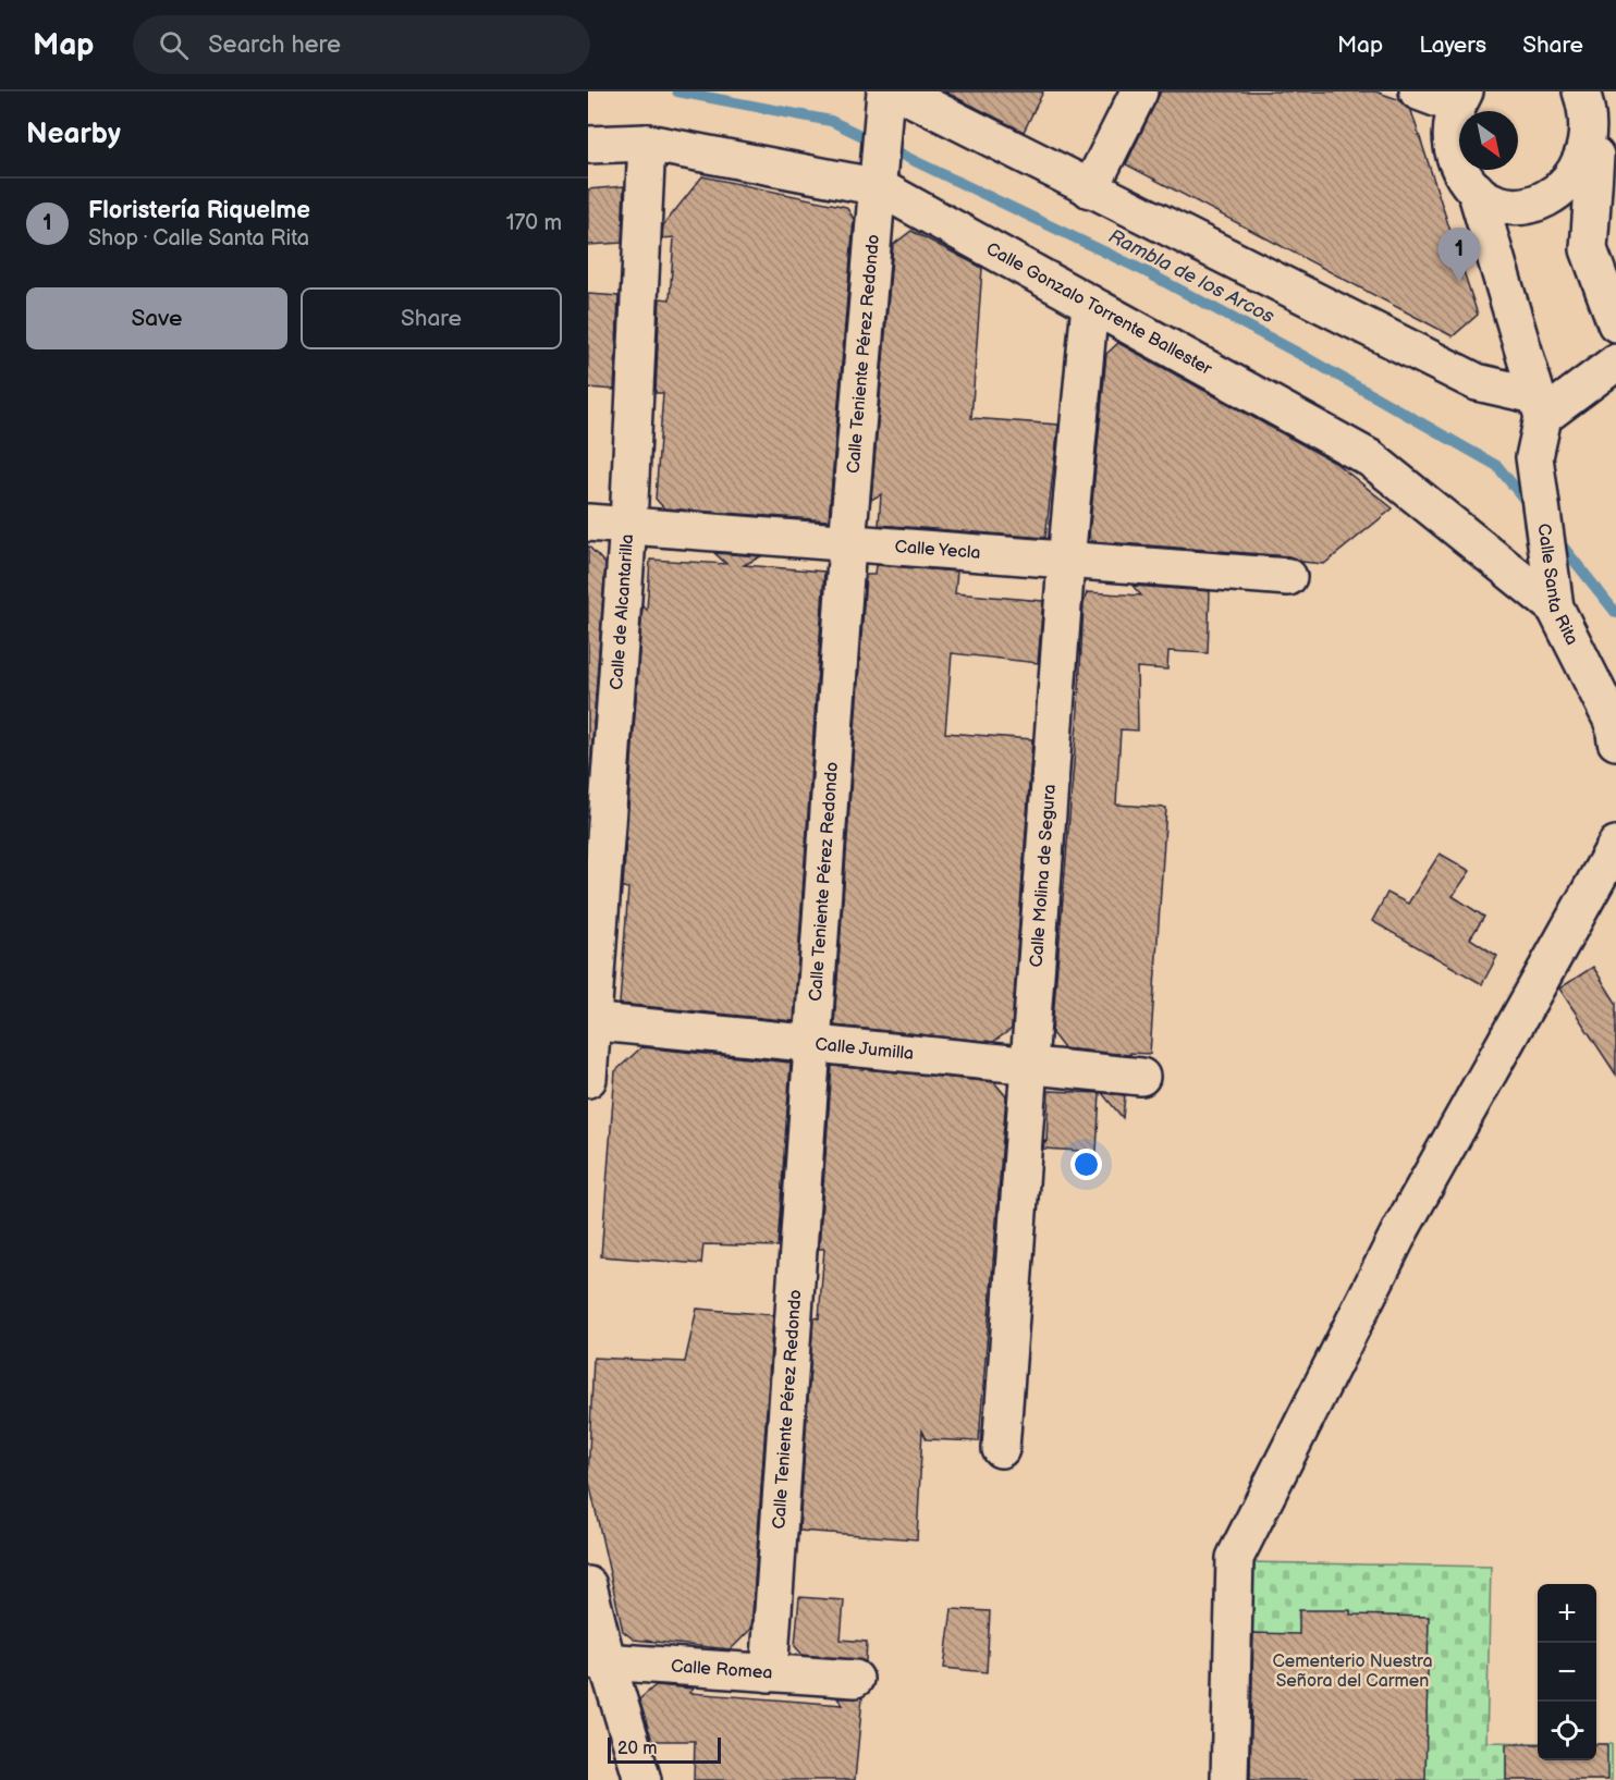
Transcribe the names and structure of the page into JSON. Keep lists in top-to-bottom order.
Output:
{
  "streets": {
    "street": [
      "Calle Gonzalo Torrente Ballester",
      "Calle Teniente Pérez Redondo",
      "Calle Yecla",
      "Calle Santa Rita",
      "Calle de Alcantarilla",
      "Calle Molina de Segura",
      "Calle Jumilla",
      "Calle Romea"
    ]
  },
  "crossings": [
    ["Calle Gonzalo Torrente Ballester", "Calle Teniente Pérez Redondo"],
    ["Calle Gonzalo Torrente Ballester", "Calle Santa Rita"],
    ["Calle Gonzalo Torrente Ballester", "Calle de Alcantarilla"],
    ["Calle Gonzalo Torrente Ballester", "Calle Molina de Segura"],
    ["Calle Teniente Pérez Redondo", "Calle Yecla"],
    ["Calle Teniente Pérez Redondo", "Calle Jumilla"],
    ["Calle Teniente Pérez Redondo", "Calle Romea"],
    ["Calle Yecla", "Calle de Alcantarilla"],
    ["Calle Yecla", "Calle Molina de Segura"],
    ["Calle de Alcantarilla", "Calle Jumilla"],
    ["Calle Molina de Segura", "Calle Jumilla"]
  ],
  "water": ["Rambla de los Arcos"],
  "parks": ["Cementerio Nuestra Señora del Carmen"],
  "scale_bar": "20 m",
  "north": "bottom right",
  "page": {
    "header": "Map",
    "search": "Search here",
    "nav": ["Map", "Layers", "Share"],
    "heading": "Nearby",
    "list": [
      {
        "mark": "1",
        "name": "Floristería Riquelme",
        "note": "Shop · Calle Santa Rita",
        "value": "170 m"
      }
    ],
    "pins": "1",
    "buttons": ["Save", "Share"],
    "map_buttons": ["+", "−"],
    "scale": "20 m"
  }
}
